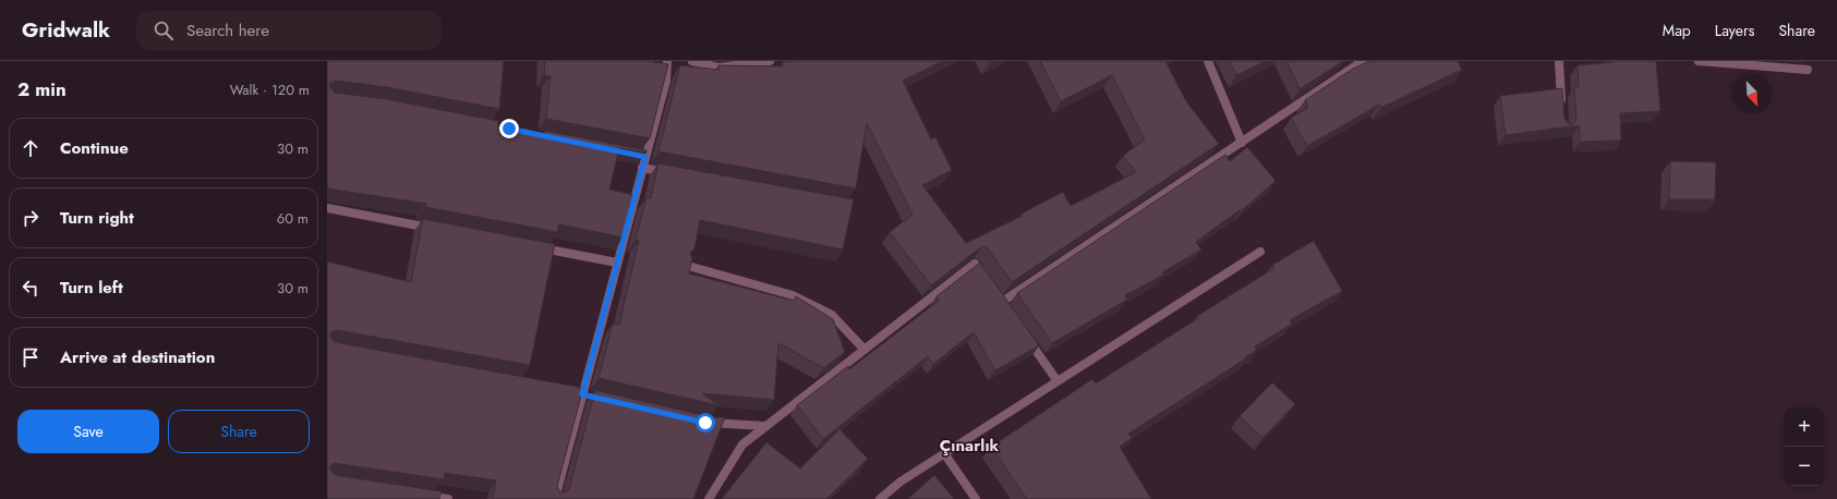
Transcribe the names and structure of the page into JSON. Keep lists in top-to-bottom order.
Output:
{
  "districts": ["Çınarlık"],
  "north": "bottom right",
  "page": {
    "header": "Gridwalk",
    "search": "Search here",
    "nav": ["Map", "Layers", "Share"],
    "heading": ["2 min", "Walk · 120 m"],
    "list": [
      ["Continue", "30 m"],
      ["Turn right", "60 m"],
      ["Turn left", "30 m"],
      "Arrive at destination"
    ],
    "buttons": ["Save", "Share"],
    "map_buttons": ["+", "−"]
  }
}
